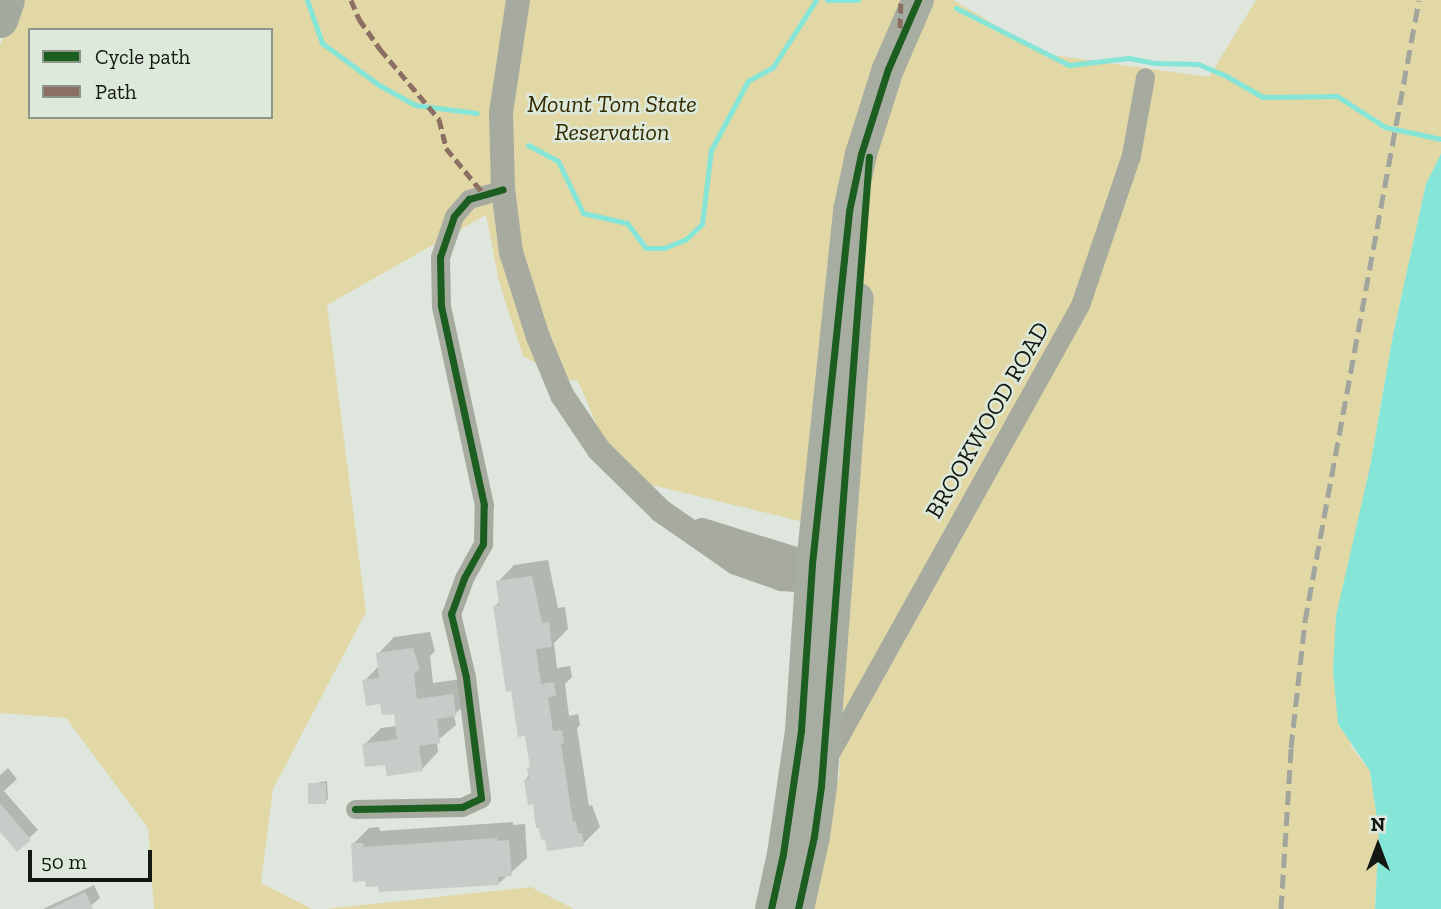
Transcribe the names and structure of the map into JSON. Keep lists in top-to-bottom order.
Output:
{
  "streets": {
    "street": ["BROOKWOOD ROAD"]
  },
  "parks": ["Mount Tom State Reservation"],
  "legend": ["Cycle path", "Path"],
  "scale_bar": "50 m",
  "north": "top"
}
